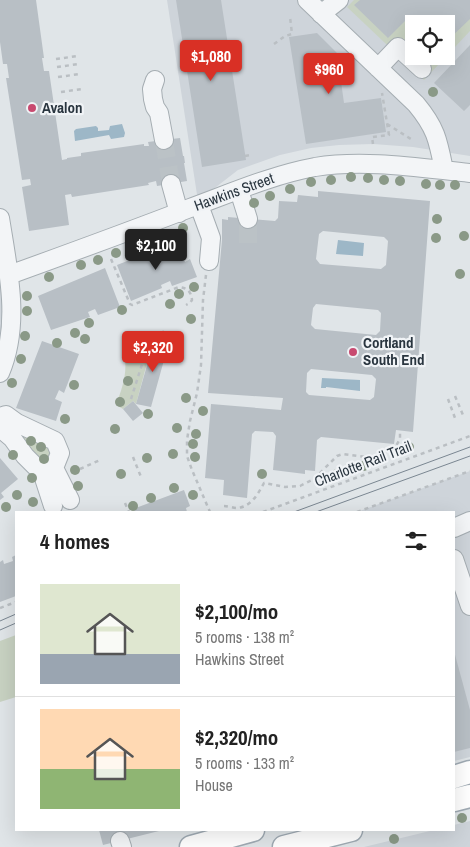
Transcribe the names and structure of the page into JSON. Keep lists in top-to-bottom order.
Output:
{
  "streets": {
    "street": ["Hawkins Street"],
    "path": ["Charlotte Rail Trail"]
  },
  "places": ["Avalon", "Cortland South End"],
  "page": {
    "price": [
      "$1,080",
      "$960",
      "$2,100",
      "$2,320"
    ],
    "heading": "4 homes",
    "list": [
      {
        "name": "$2,100/mo",
        "note": "5 rooms · 138 m² · Hawkins Street"
      },
      {
        "name": "$2,320/mo",
        "note": "5 rooms · 133 m² · House"
      }
    ]
  }
}
